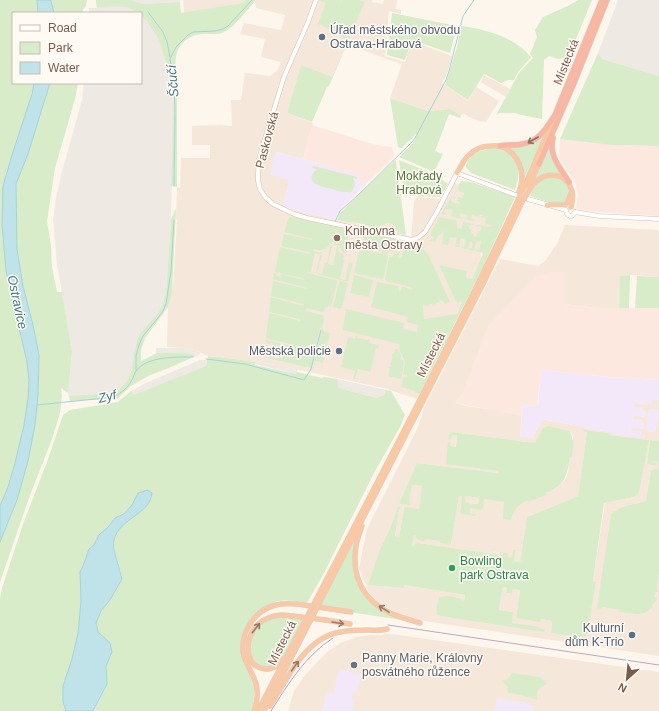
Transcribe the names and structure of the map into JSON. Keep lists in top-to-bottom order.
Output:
{
  "streets": {
    "highway": ["Místecká"],
    "main road": ["Paskovská"]
  },
  "water": ["Ščučí", "Ostravice", "Zyf"],
  "parks": ["Mokřady Hrabová"],
  "places": [
    "Úřad městského obvodu Ostrava-Hrabová",
    "Knihovna města Ostravy",
    "Městská policie",
    "Bowling park Ostrava",
    "Kulturní dům K-Trio",
    "Panny Marie, Královny posvátného růžence"
  ],
  "legend": ["Road", "Park", "Water"],
  "north": "bottom left"
}
